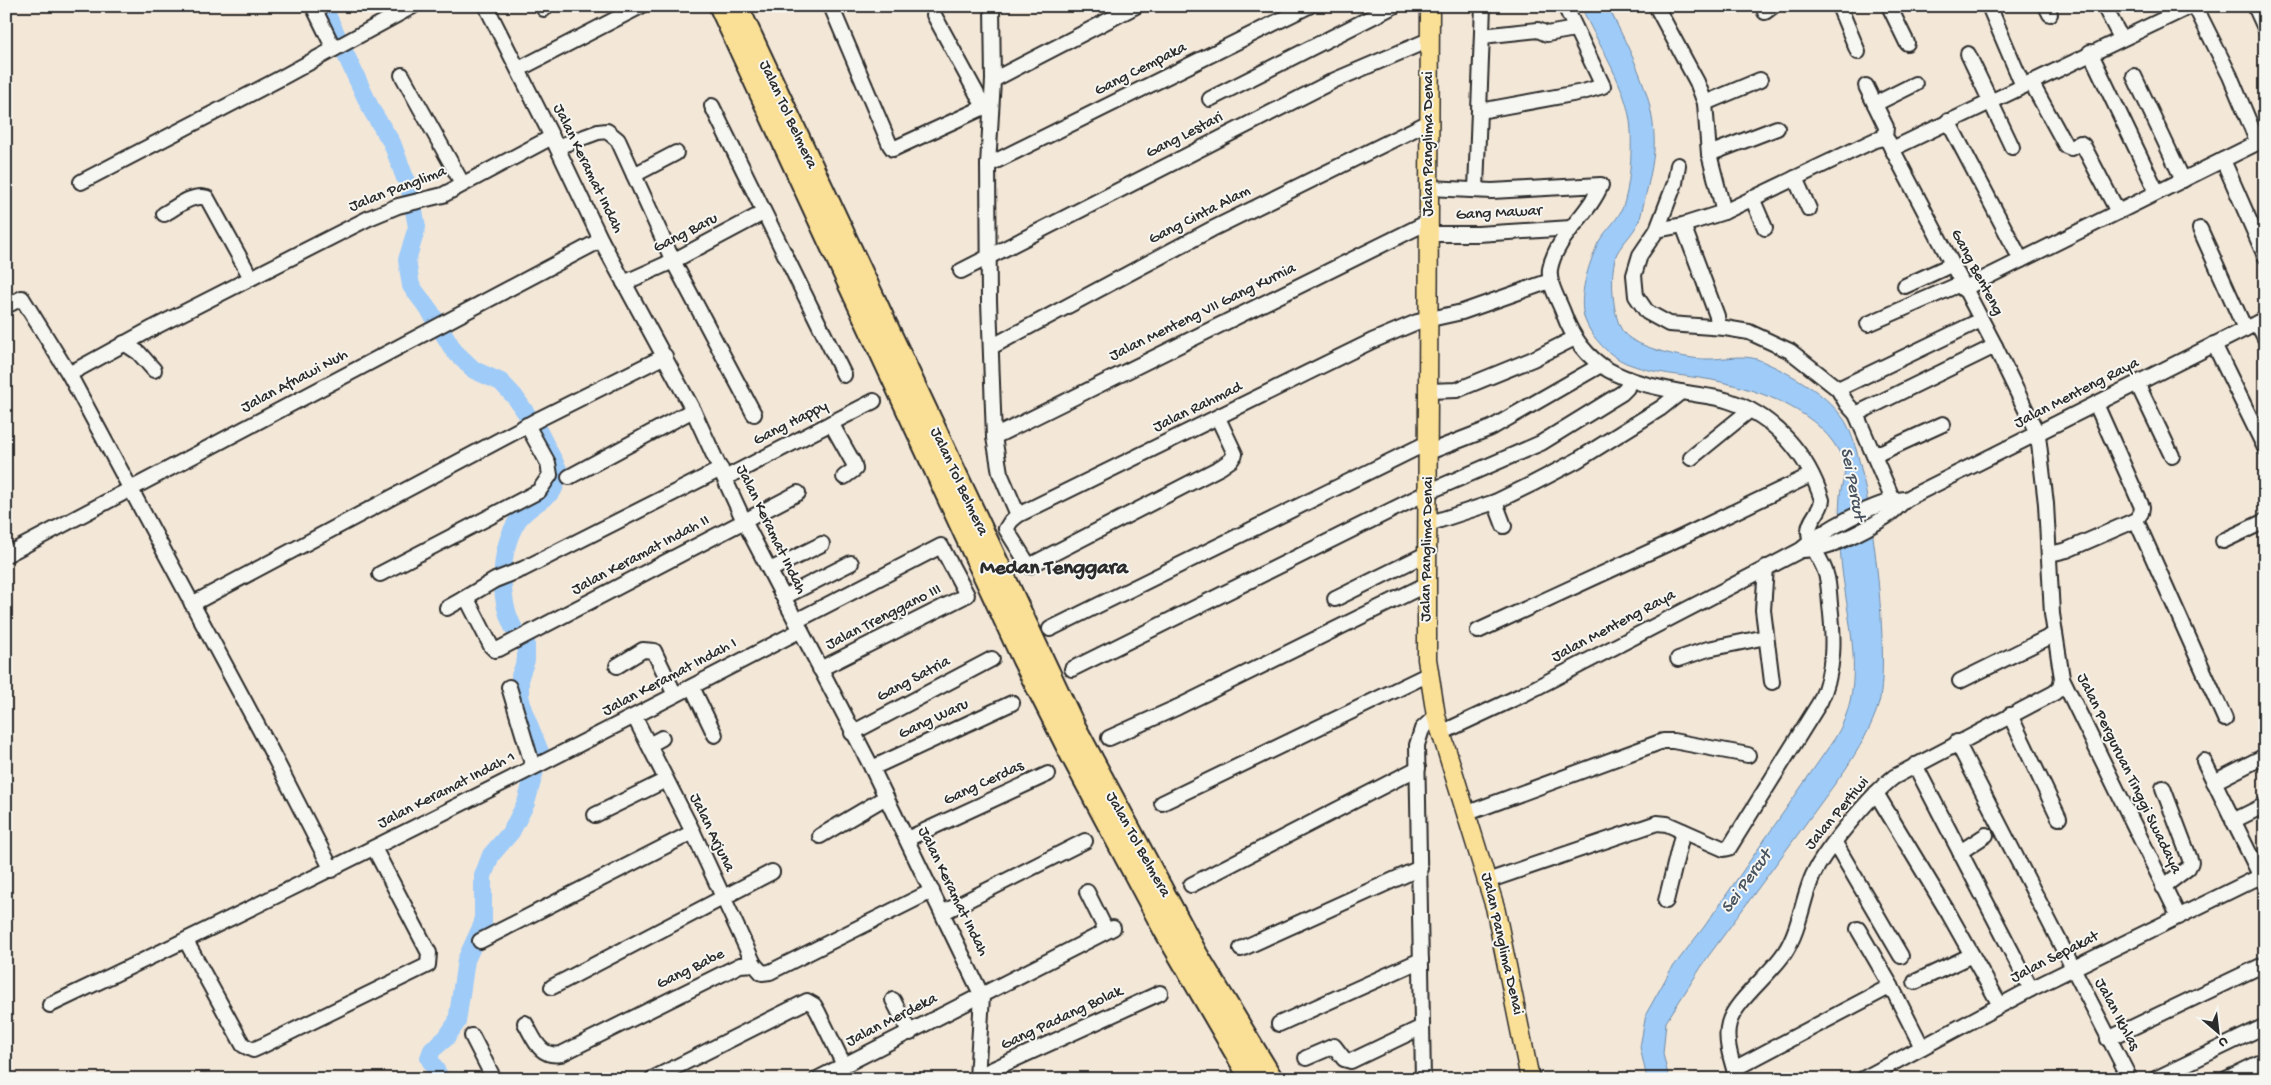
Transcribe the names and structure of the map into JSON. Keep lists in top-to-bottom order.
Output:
{
  "streets": {
    "highway": ["Jalan Tol Belmera"],
    "main road": ["Jalan Panglima Denai"],
    "street": [
      "Gang Cempaka",
      "Gang Lestari",
      "Jalan Keramat Indah",
      "Jalan Panglima",
      "Gang Mawar",
      "Gang Cinta Alam",
      "Gang Baru",
      "Gang Benteng",
      "Jalan Menteng VII Gang Kurnia",
      "Jalan Afnawi Nuh",
      "Jalan Menteng Raya",
      "Jalan Rahmad",
      "Gang Happy",
      "Jalan Keramat Indah II",
      "Jalan Trenggano III",
      "Jalan Keramat Indah I",
      "Gang Satria",
      "Gang Waru",
      "Jalan Perguruan Tinggi Swadaya",
      "Gang Cerdas",
      "Jalan Keramat Indah 1",
      "Jalan Pertiwi",
      "Jalan Arjuna",
      "Jalan Sepakat",
      "Gang Babe",
      "Jalan Ikhlas",
      "Gang Padang Bolak",
      "Jalan Merdeka"
    ]
  },
  "crossings": [
    ["Gang Lestari", "Jalan Panglima Denai"],
    ["Jalan Panglima Denai", "Gang Mawar"],
    ["Jalan Panglima Denai", "Gang Cinta Alam"],
    ["Jalan Panglima Denai", "Jalan Menteng VII Gang Kurnia"],
    ["Jalan Panglima Denai", "Jalan Menteng Raya"],
    ["Jalan Panglima Denai", "Jalan Rahmad"],
    ["Jalan Keramat Indah", "Jalan Panglima"],
    ["Jalan Keramat Indah", "Gang Baru"],
    ["Jalan Keramat Indah", "Jalan Afnawi Nuh"],
    ["Jalan Keramat Indah", "Gang Happy"],
    ["Jalan Keramat Indah", "Jalan Keramat Indah II"],
    ["Jalan Keramat Indah", "Jalan Trenggano III"],
    ["Jalan Keramat Indah", "Jalan Keramat Indah I"],
    ["Jalan Keramat Indah", "Gang Satria"],
    ["Jalan Keramat Indah", "Gang Waru"],
    ["Jalan Keramat Indah", "Gang Cerdas"],
    ["Jalan Keramat Indah", "Gang Babe"],
    ["Jalan Keramat Indah", "Gang Padang Bolak"],
    ["Jalan Keramat Indah", "Jalan Merdeka"],
    ["Gang Mawar", "Jalan Menteng VII Gang Kurnia"],
    ["Gang Benteng", "Jalan Menteng Raya"],
    ["Gang Benteng", "Jalan Perguruan Tinggi Swadaya"],
    ["Jalan Menteng Raya", "Jalan Perguruan Tinggi Swadaya"],
    ["Gang Happy", "Jalan Keramat Indah II"],
    ["Jalan Trenggano III", "Jalan Keramat Indah I"],
    ["Jalan Keramat Indah I", "Jalan Keramat Indah 1"],
    ["Jalan Keramat Indah I", "Jalan Arjuna"],
    ["Jalan Perguruan Tinggi Swadaya", "Jalan Pertiwi"],
    ["Jalan Perguruan Tinggi Swadaya", "Jalan Sepakat"],
    ["Jalan Pertiwi", "Jalan Ikhlas"],
    ["Jalan Arjuna", "Gang Babe"],
    ["Jalan Sepakat", "Jalan Ikhlas"]
  ],
  "districts": ["Medan Tenggara"],
  "water": ["Sei Percut"],
  "north": "bottom right"
}
